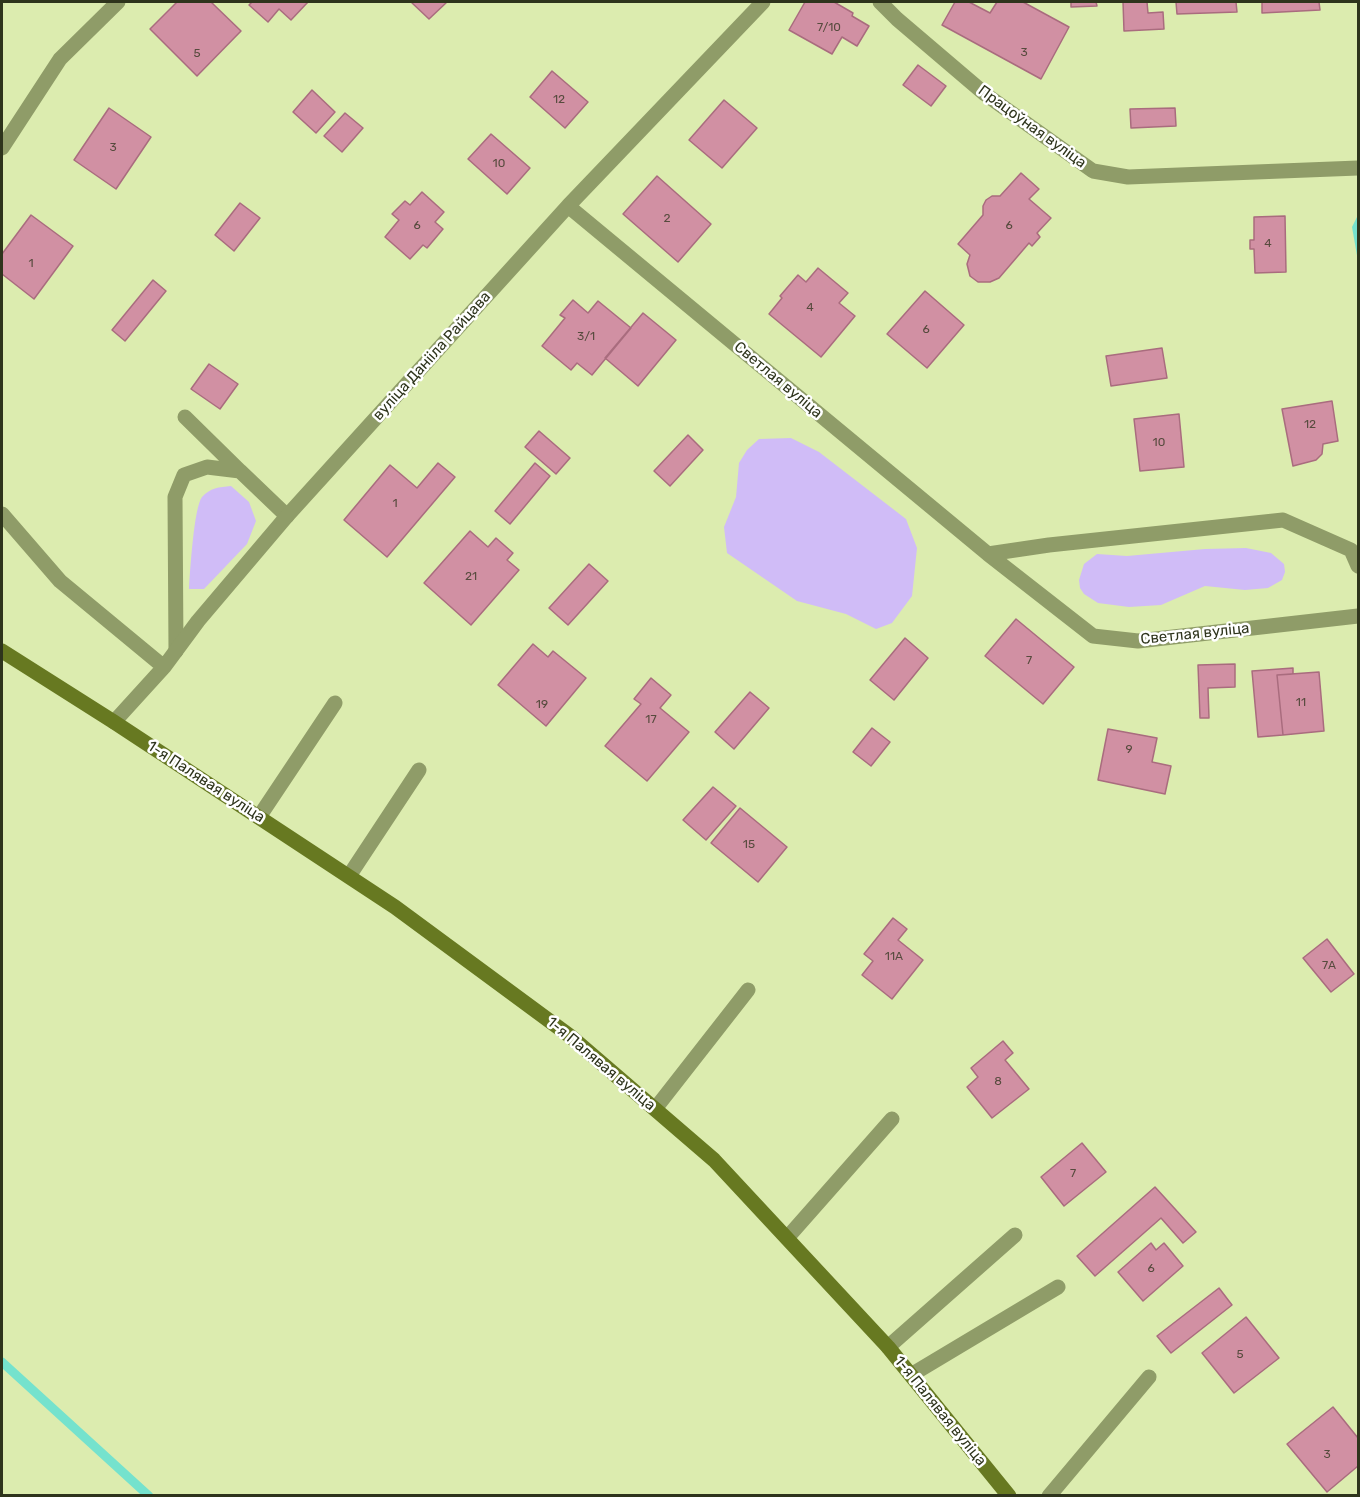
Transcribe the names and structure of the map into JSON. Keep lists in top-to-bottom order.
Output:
{
  "streets": {
    "main road": ["1-я Палявая вуліца"],
    "street": ["Працоўная вуліца", "вуліца Данііла Райцава", "Светлая вуліца"]
  },
  "crossings": [
    ["вуліца Данііла Райцава", "Светлая вуліца"],
    ["вуліца Данііла Райцава", "1-я Палявая вуліца"]
  ],
  "house_numbers": [
    "7/10",
    "3",
    "5",
    "12",
    "3",
    "10",
    "2",
    "6",
    "6",
    "4",
    "1",
    "4",
    "6",
    "3/1",
    "12",
    "10",
    "1",
    "21",
    "7",
    "11",
    "19",
    "17",
    "9",
    "15",
    "11А",
    "7А",
    "8",
    "7",
    "6",
    "5",
    "3"
  ]
}
